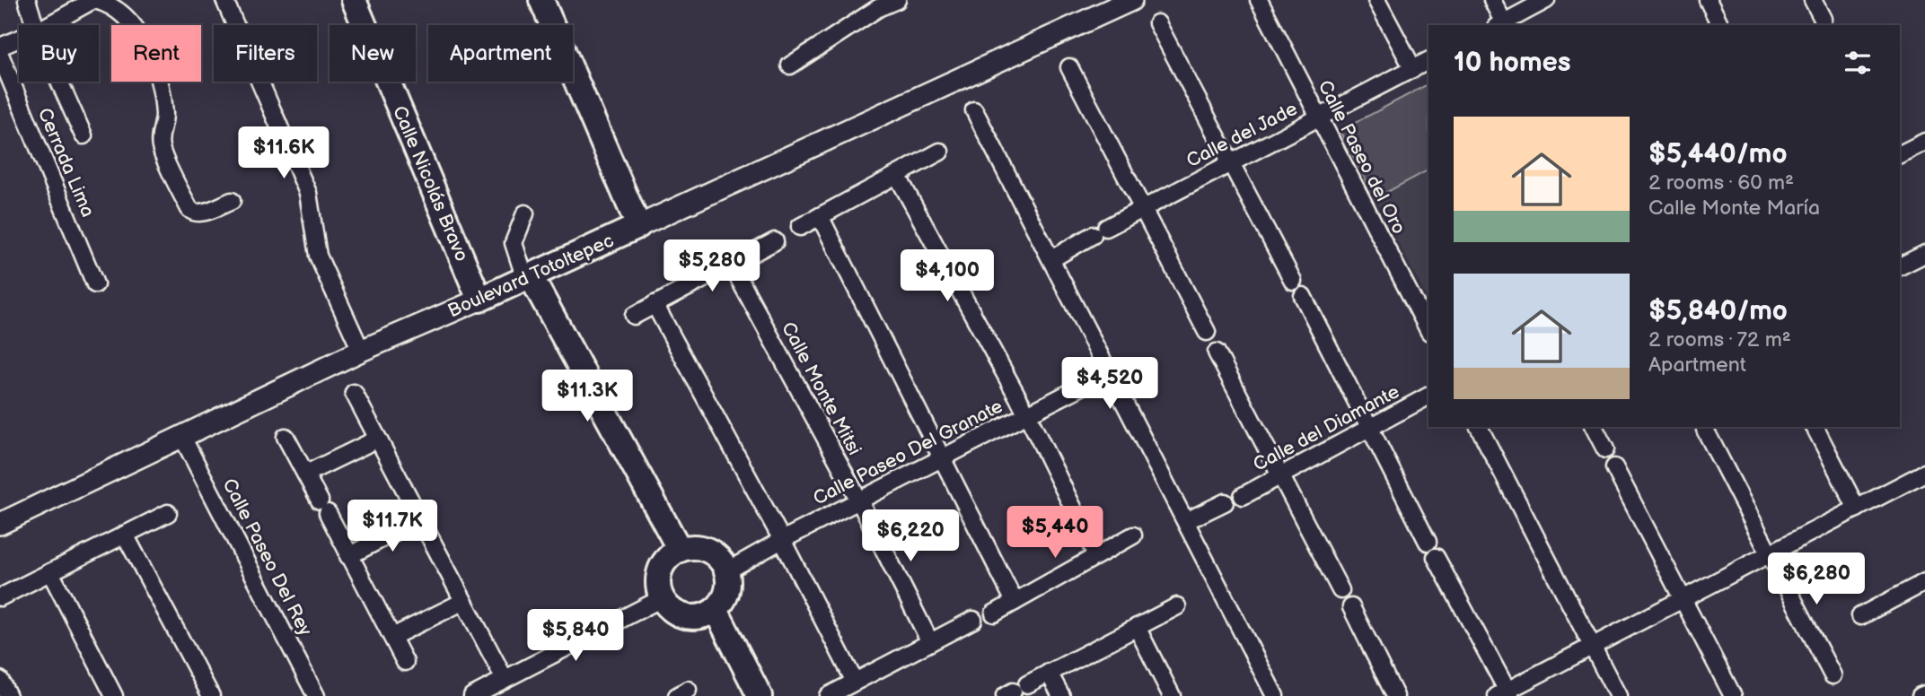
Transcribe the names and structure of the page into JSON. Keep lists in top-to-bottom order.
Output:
{
  "streets": {
    "main road": ["Calle Nicolás Bravo", "Boulevard Totoltepec"],
    "street": [
      "Calle del Jade",
      "Calle Paseo del Oro",
      "Cerrada Lima",
      "Calle Monte Mitsi",
      "Calle del Diamante",
      "Calle Paseo Del Granate",
      "Calle Paseo Del Rey"
    ]
  },
  "crossings": [
    ["Calle del Jade", "Calle Paseo del Oro"],
    ["Calle Nicolás Bravo", "Boulevard Totoltepec"],
    ["Boulevard Totoltepec", "Calle Paseo Del Rey"],
    ["Calle Monte Mitsi", "Calle Paseo Del Granate"]
  ],
  "page": {
    "chip": [
      "Buy",
      "Rent",
      "Filters",
      "New",
      "Apartment"
    ],
    "heading": "10 homes",
    "list": [
      {
        "name": "$5,440/mo",
        "note": "2 rooms · 60 m² · Calle Monte María"
      },
      {
        "name": "$5,840/mo",
        "note": "2 rooms · 72 m² · Apartment"
      }
    ],
    "price": [
      "$11.6K",
      "$5,280",
      "$4,100",
      "$4,520",
      "$11.3K",
      "$11.7K",
      "$5,440",
      "$6,220",
      "$6,280",
      "$5,840"
    ]
  }
}
